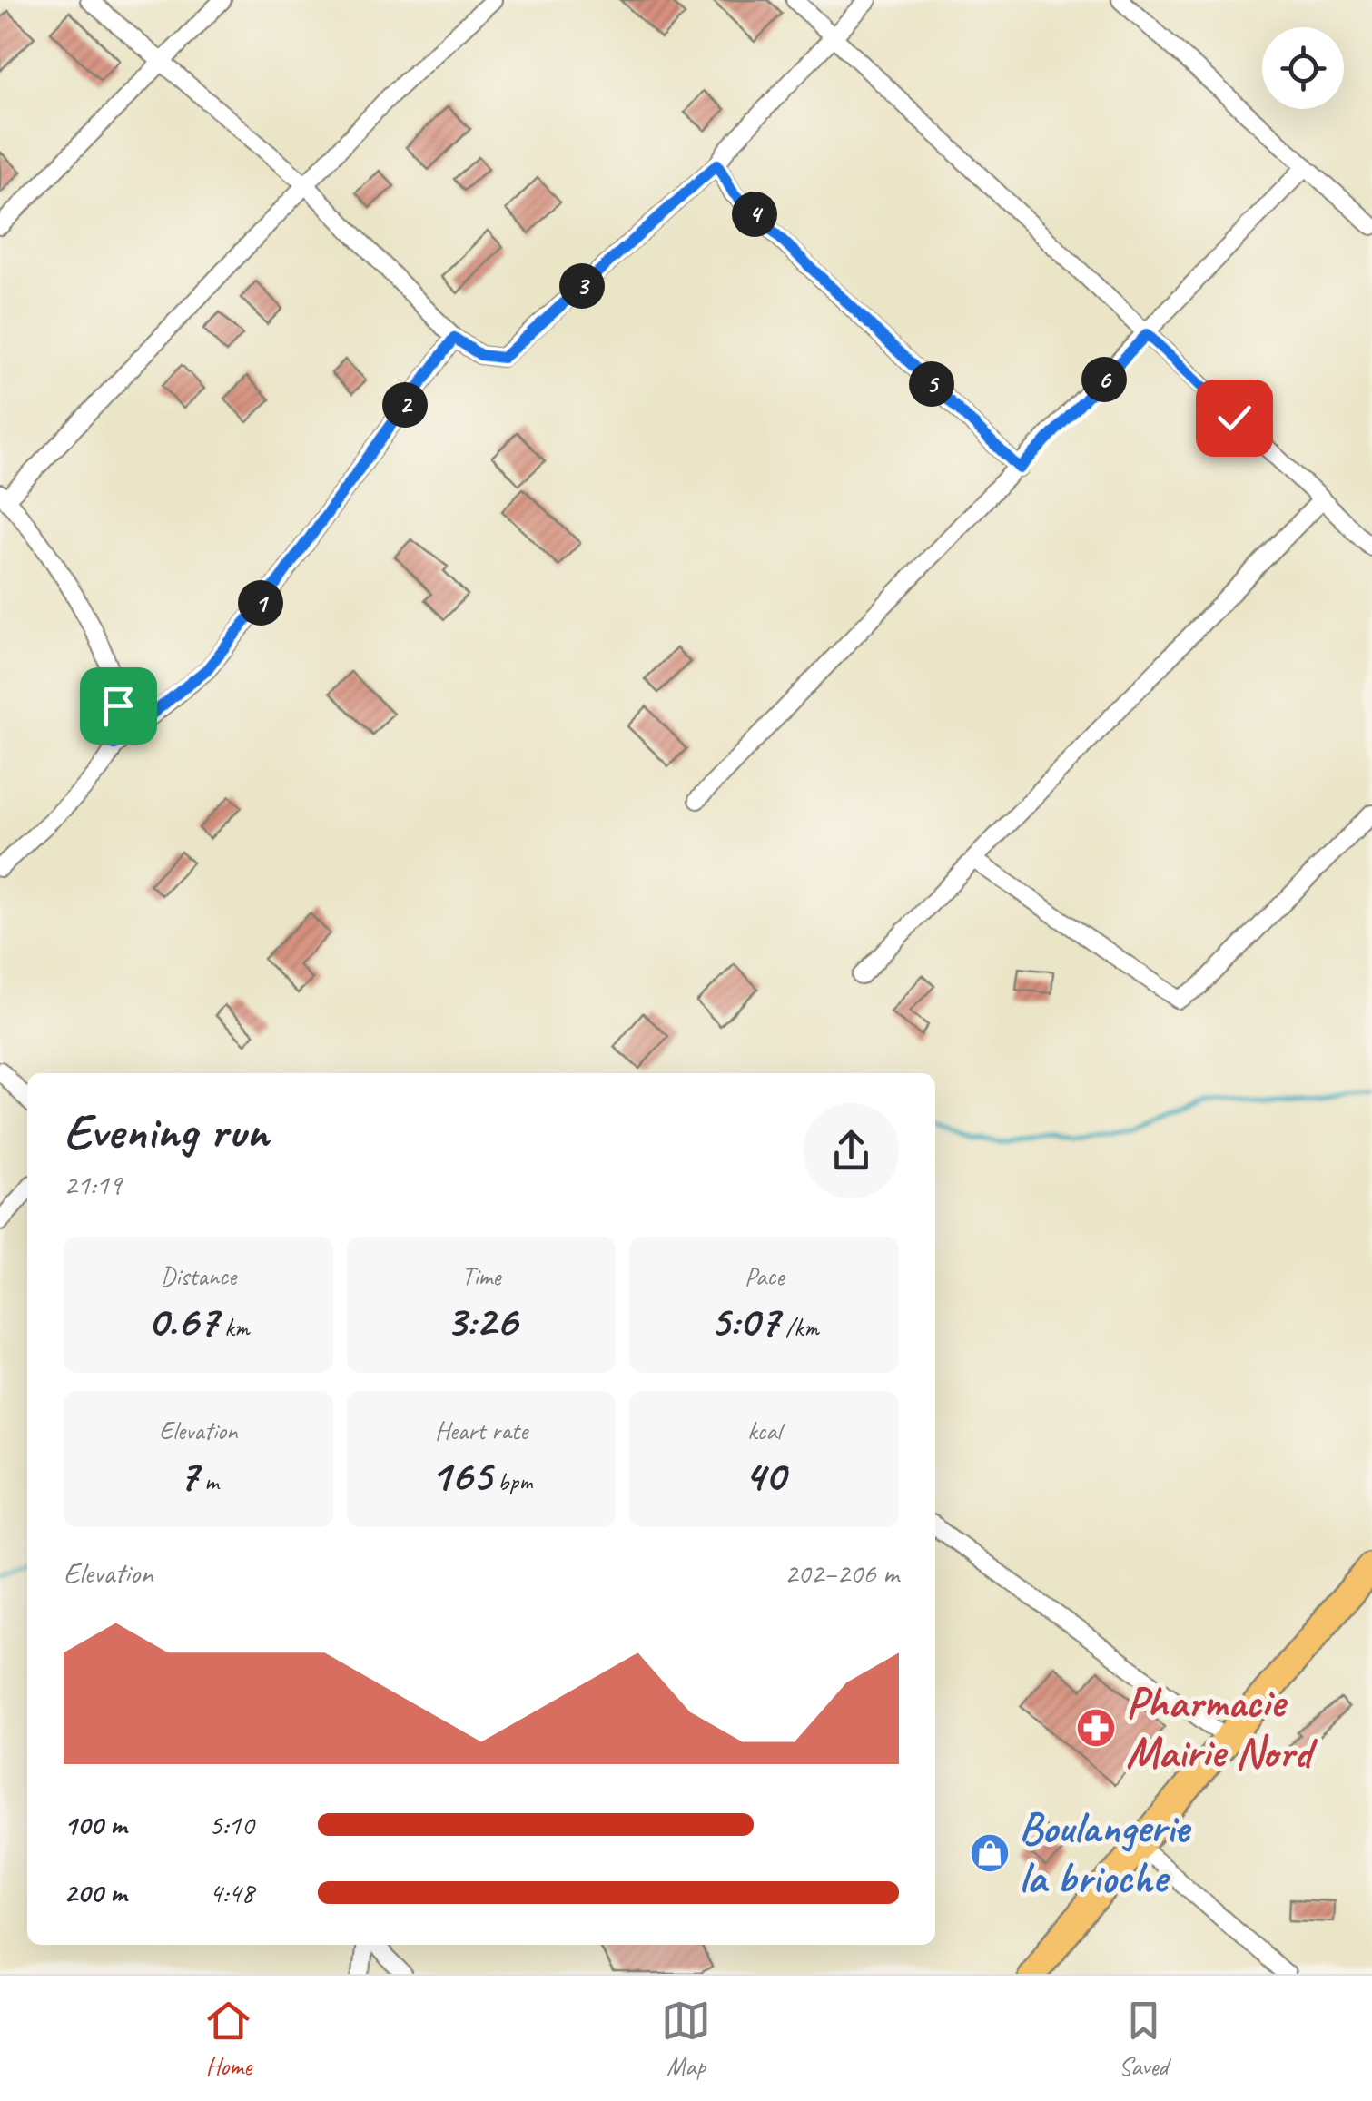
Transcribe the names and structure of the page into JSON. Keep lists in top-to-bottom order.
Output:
{
  "places": {
    "pharmacy": ["Pharmacie Mairie Nord"],
    "shop": ["Boulangerie la brioche"]
  },
  "page": {
    "pins": [
      "4",
      "3",
      "6",
      "5",
      "2",
      "1"
    ],
    "heading": ["Evening run", "21:19"],
    "stats": [
      ["Distance", "0.67 km"],
      ["Time", "3:26"],
      ["Pace", "5:07 /km"],
      ["Elevation", "7 m"],
      ["Heart rate", "165 bpm"],
      ["kcal", "40"]
    ],
    "chart": ["Elevation", "202–206 m"],
    "list": [
      {
        "name": "100 m",
        "note": "5:10"
      },
      {
        "name": "200 m",
        "note": "4:48"
      }
    ],
    "tabs": ["Home", "Map", "Saved"]
  }
}
